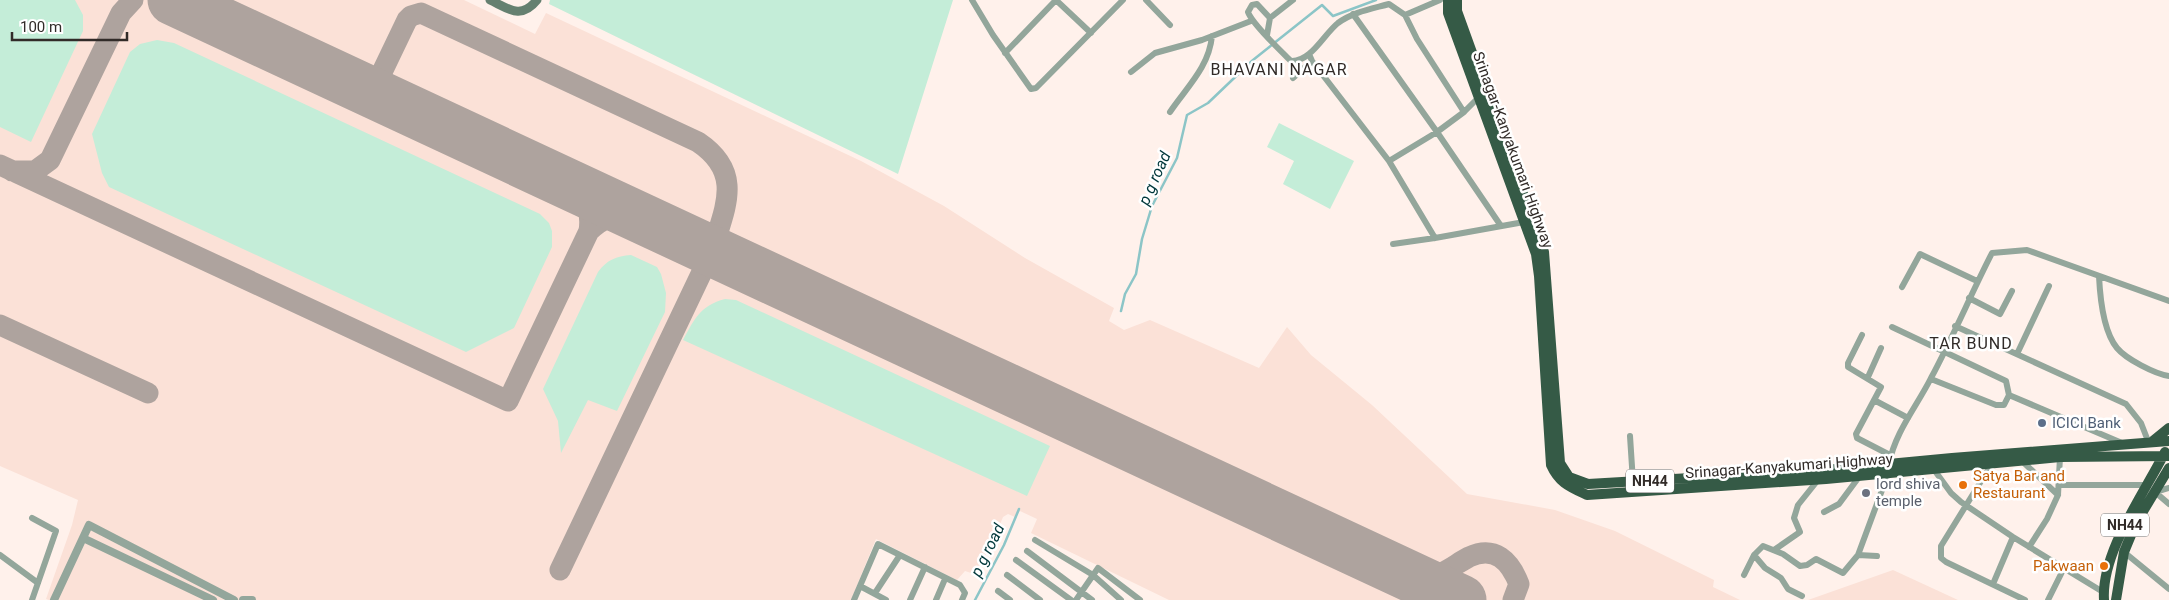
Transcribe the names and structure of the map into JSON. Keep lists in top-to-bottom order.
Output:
{
  "streets": {
    "highway": ["Srinagar-Kanyakumari Highway", "NH44"]
  },
  "crossings": [
    ["Srinagar-Kanyakumari Highway", "NH44"]
  ],
  "districts": ["BHAVANI NAGAR", "TAR BUND"],
  "water": ["p g road"],
  "places": [
    "ICICI Bank",
    "Satya Bar and Restaurant",
    "lord shiva temple",
    "Pakwaan"
  ],
  "scale_bar": "100 m"
}
